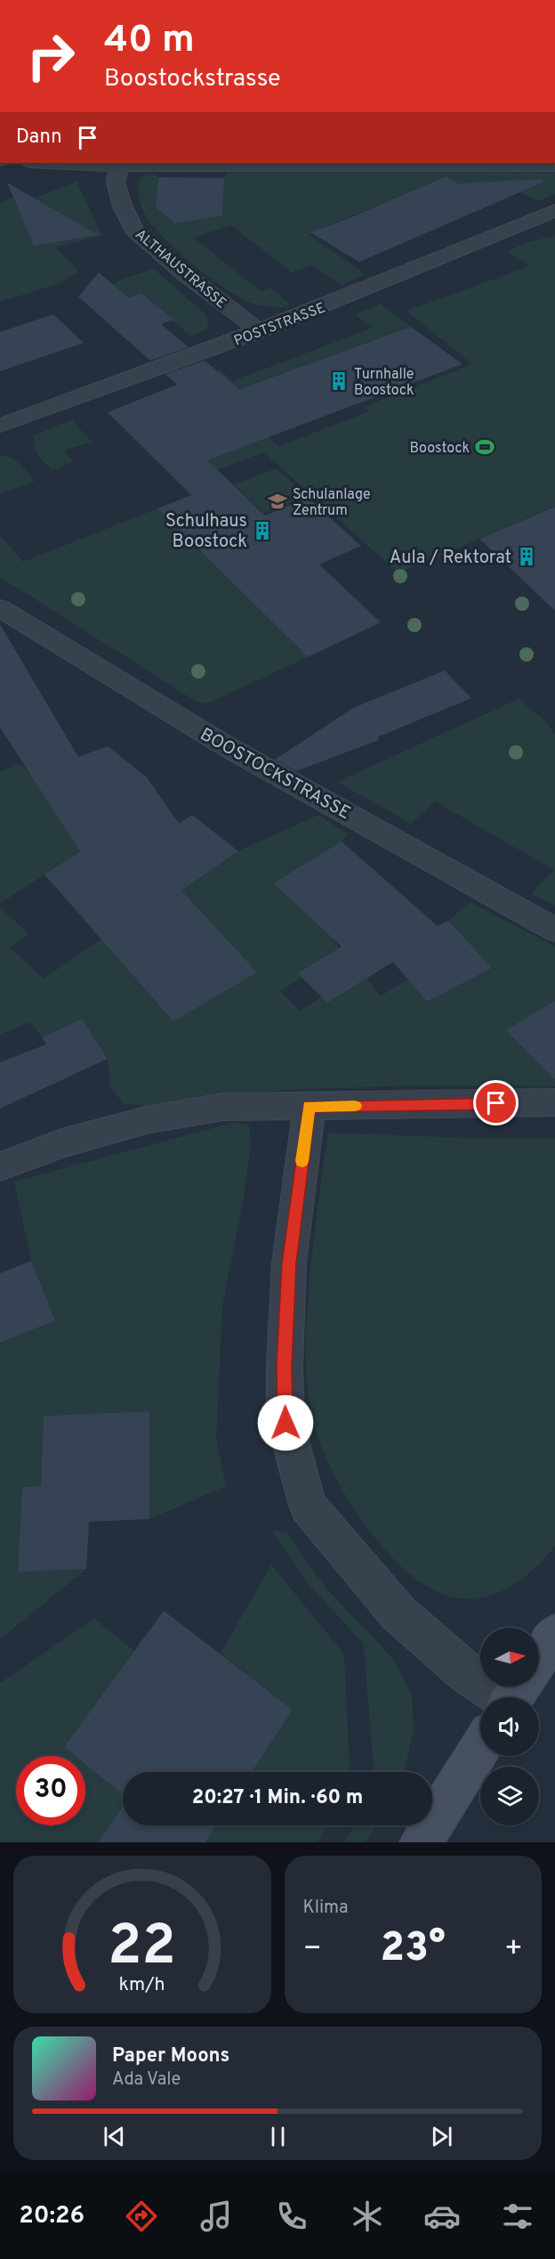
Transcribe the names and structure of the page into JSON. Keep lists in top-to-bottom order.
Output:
{
  "streets": {
    "street": ["ALTHAUSTRASSE", "POSTSTRASSE", "BOOSTOCKSTRASSE"]
  },
  "crossings": [
    ["ALTHAUSTRASSE", "POSTSTRASSE"]
  ],
  "places": {
    "building": ["Turnhalle Boostock", "Schulhaus Boostock", "Aula / Rektorat"],
    "sports": ["Boostock"],
    "school or university": ["Schulanlage Zentrum"]
  },
  "north": "right",
  "page": {
    "turn": ["40 m", "Boostockstrasse"],
    "then": "Dann",
    "limit": "30",
    "trip": "20:27 · 1 Min. · 60 m",
    "tile": "Klima",
    "heat": ["−", "23°", "+"],
    "song": ["Paper Moons", "Ada Vale"],
    "tabs": "20:26",
    "gauge": ["22", "km/h"]
  }
}
